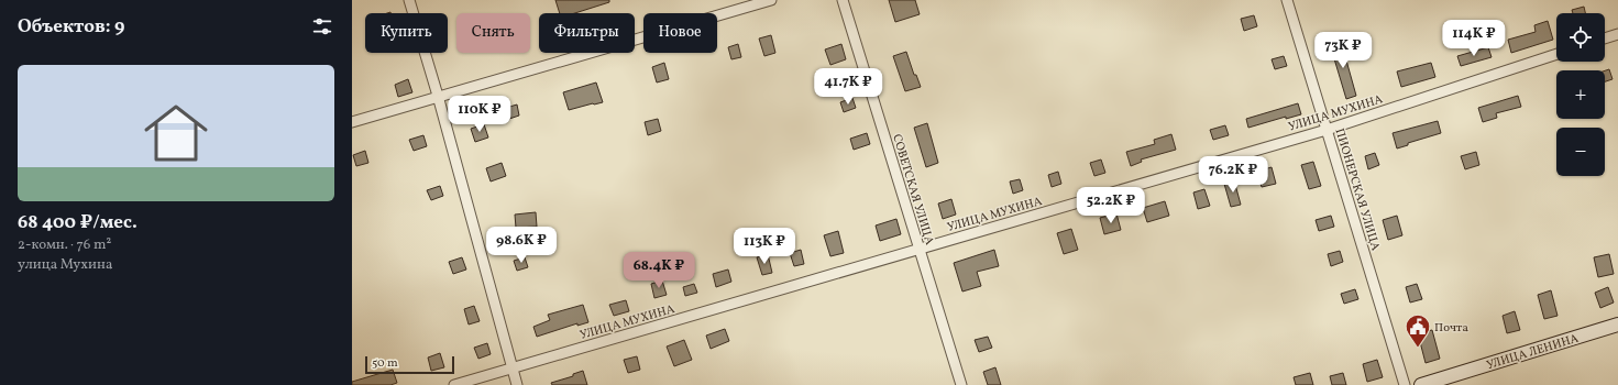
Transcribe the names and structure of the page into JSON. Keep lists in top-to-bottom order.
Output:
{
  "streets": {
    "main road": ["УЛИЦА ЛЕНИНА"],
    "street": ["УЛИЦА МУХИНА", "СОВЕТСКАЯ УЛИЦА", "ПИОНЕРСКАЯ УЛИЦА"]
  },
  "crossings": [
    ["УЛИЦА МУХИНА", "СОВЕТСКАЯ УЛИЦА"],
    ["УЛИЦА МУХИНА", "ПИОНЕРСКАЯ УЛИЦА"]
  ],
  "places": {
    "public building": ["Почта"]
  },
  "scale_bar": "50 m",
  "page": {
    "heading": "Объектов: 9",
    "map_buttons": ["+", "−"],
    "chip": [
      "Купить",
      "Снять",
      "Фильтры",
      "Новое"
    ],
    "price": [
      "114K ₽",
      "73K ₽",
      "41.7K ₽",
      "110K ₽",
      "76.2K ₽",
      "52.2K ₽",
      "98.6K ₽",
      "113K ₽",
      "68.4K ₽"
    ],
    "list": [
      {
        "name": "68 400 ₽/мес.",
        "note": "2-комн. · 76 m² · улица Мухина"
      }
    ],
    "scale": "50 m"
  }
}
